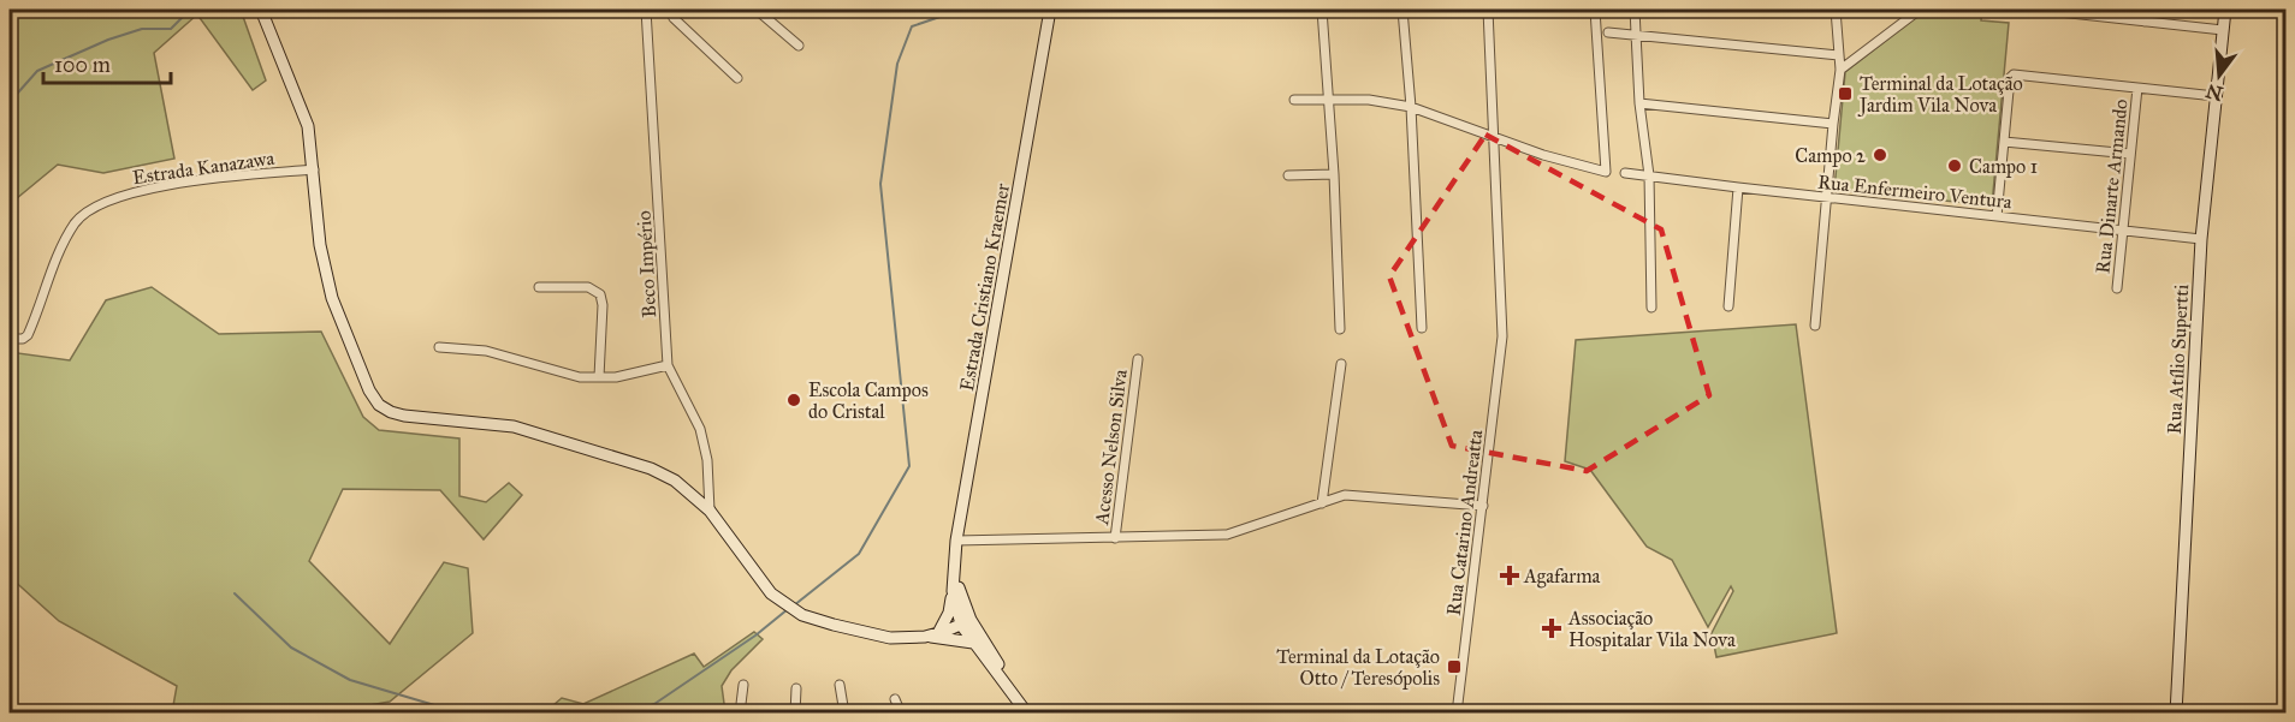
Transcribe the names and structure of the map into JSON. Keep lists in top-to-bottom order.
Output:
{
  "streets": {
    "main road": ["Estrada Cristiano Kraemer", "Rua Atílio Supertti"],
    "street": [
      "Estrada Kanazawa",
      "Rua Dinarte Armando",
      "Rua Enfermeiro Ventura",
      "Beco Império",
      "Acesso Nelson Silva",
      "Rua Catarino Andreatta"
    ]
  },
  "crossings": [
    ["Rua Dinarte Armando", "Rua Enfermeiro Ventura"],
    ["Rua Enfermeiro Ventura", "Rua Atílio Supertti"]
  ],
  "places": {
    "transit": ["Terminal da Lotação Jardim Vila Nova", "Terminal da Lotação Otto / Teresópolis"],
    "other": ["Campo 2", "Campo 1", "Escola Campos do Cristal"],
    "health": ["Agafarma", "Associação Hospitalar Vila Nova"]
  },
  "scale_bar": "100 m",
  "north": "bottom"
}
